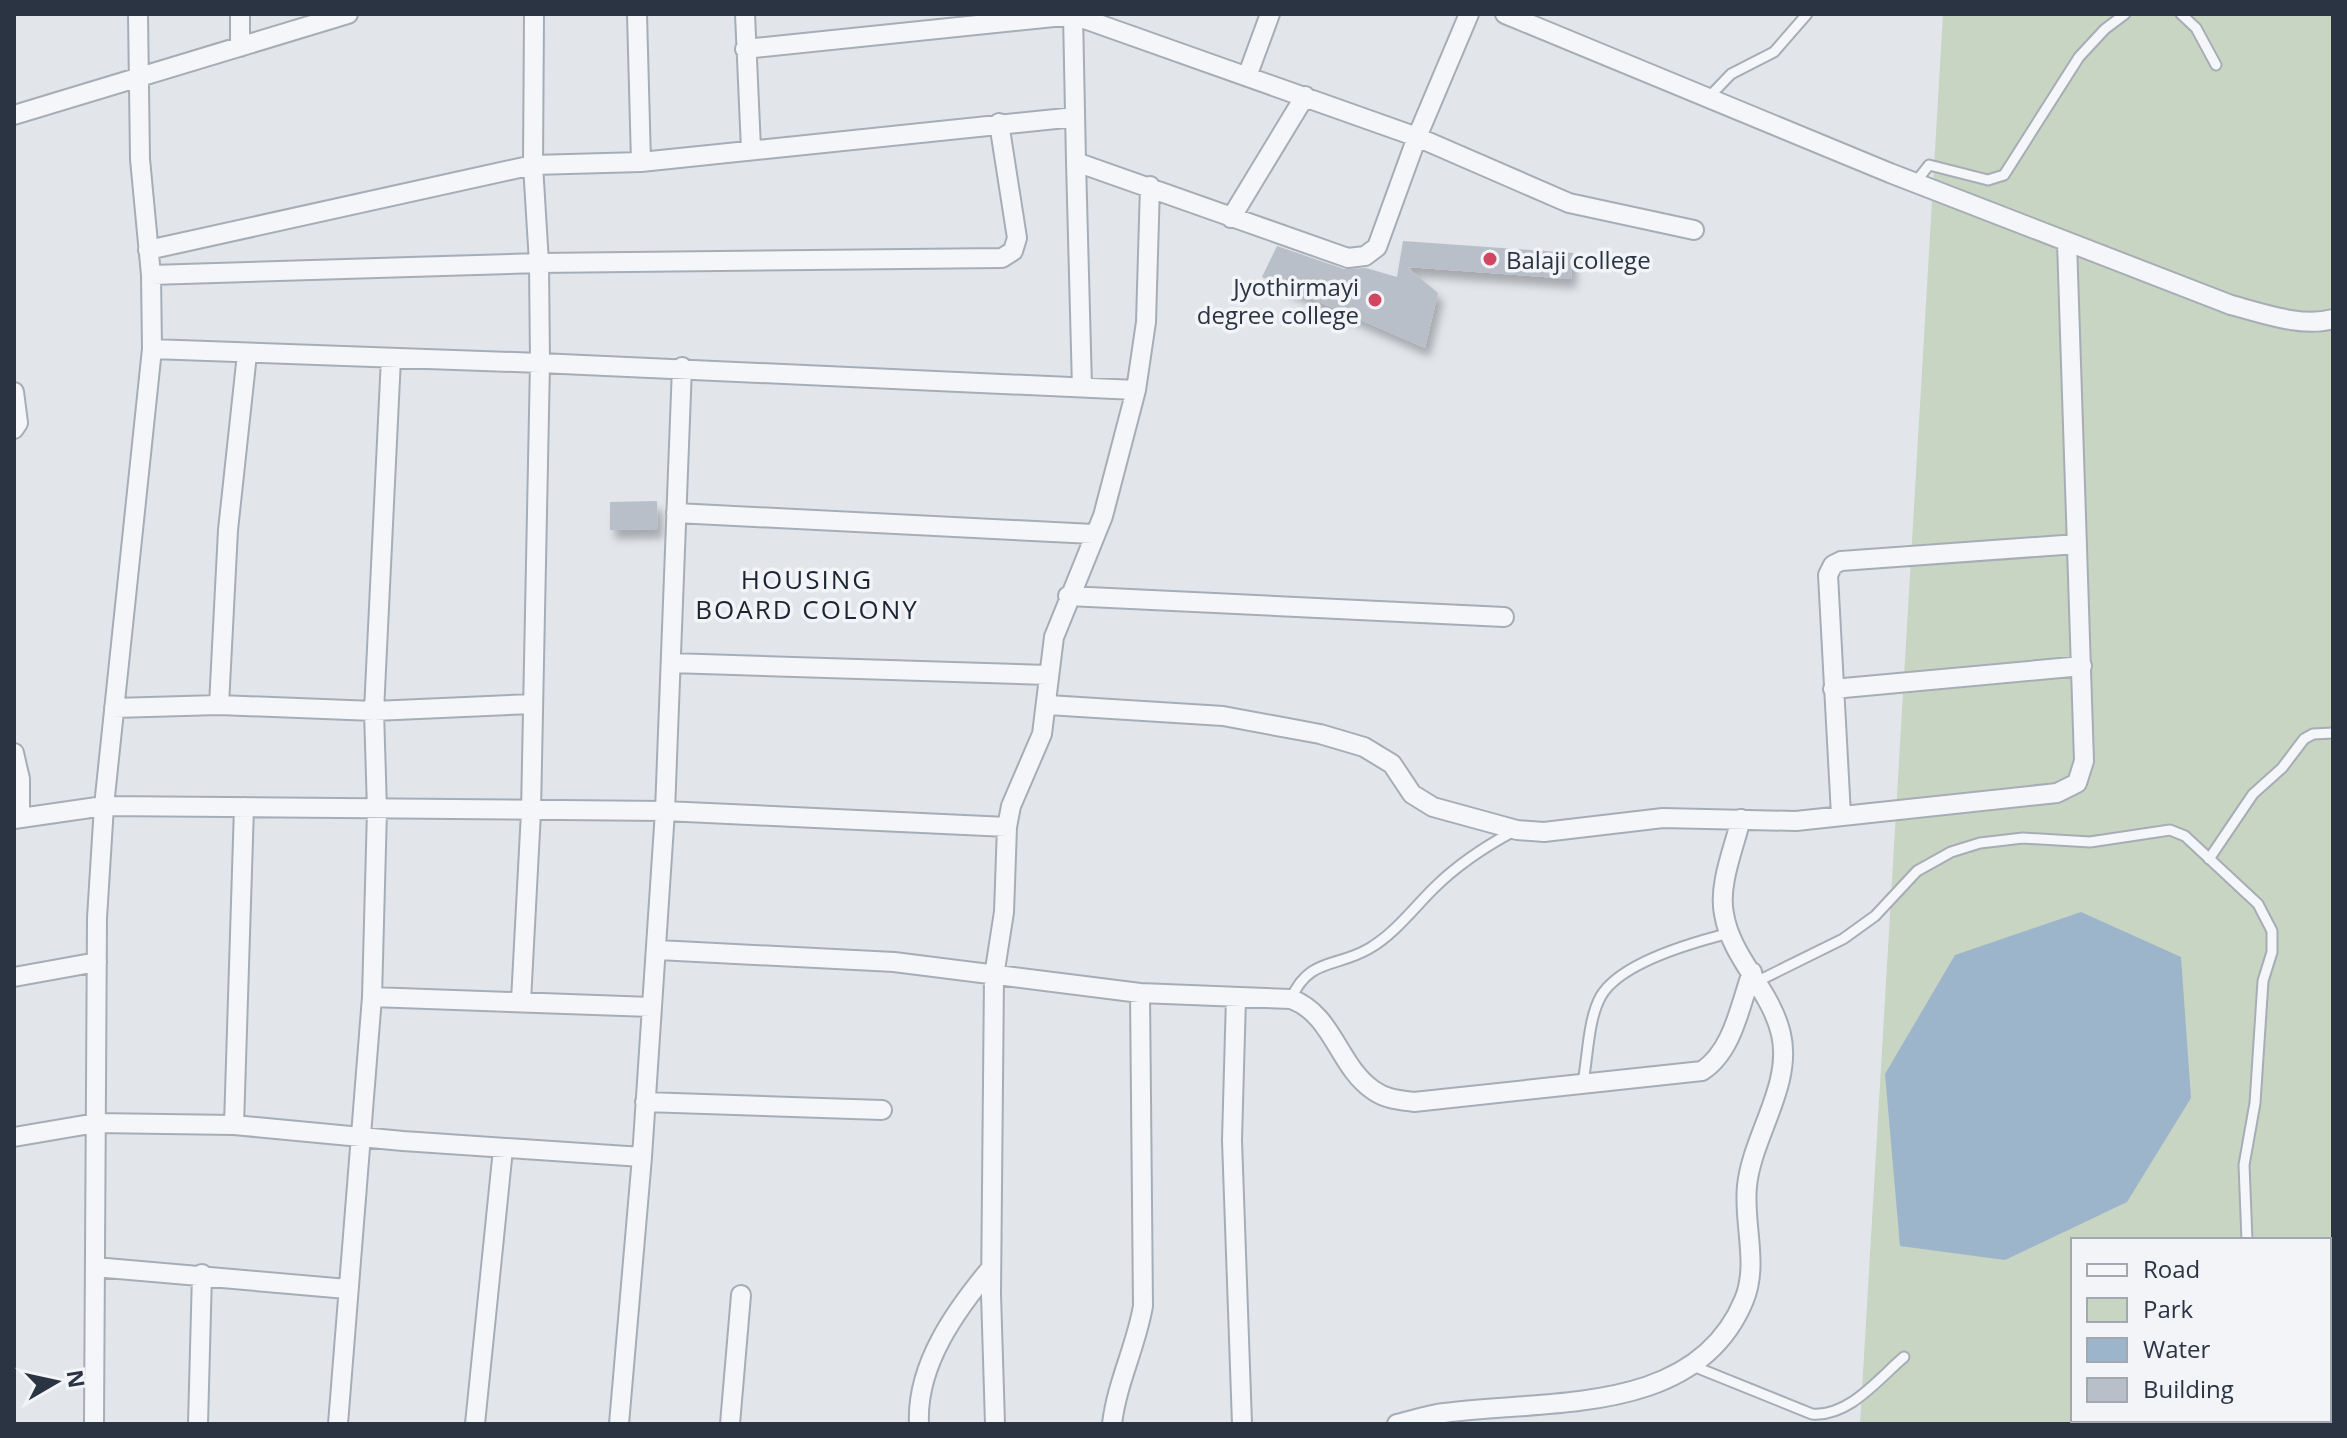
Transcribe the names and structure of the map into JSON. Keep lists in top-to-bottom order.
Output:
{
  "districts": ["HOUSING BOARD COLONY"],
  "places": ["Balaji college", "Jyothirmayi degree college"],
  "legend": [
    "Road",
    "Park",
    "Water",
    "Building"
  ],
  "north": "right"
}
